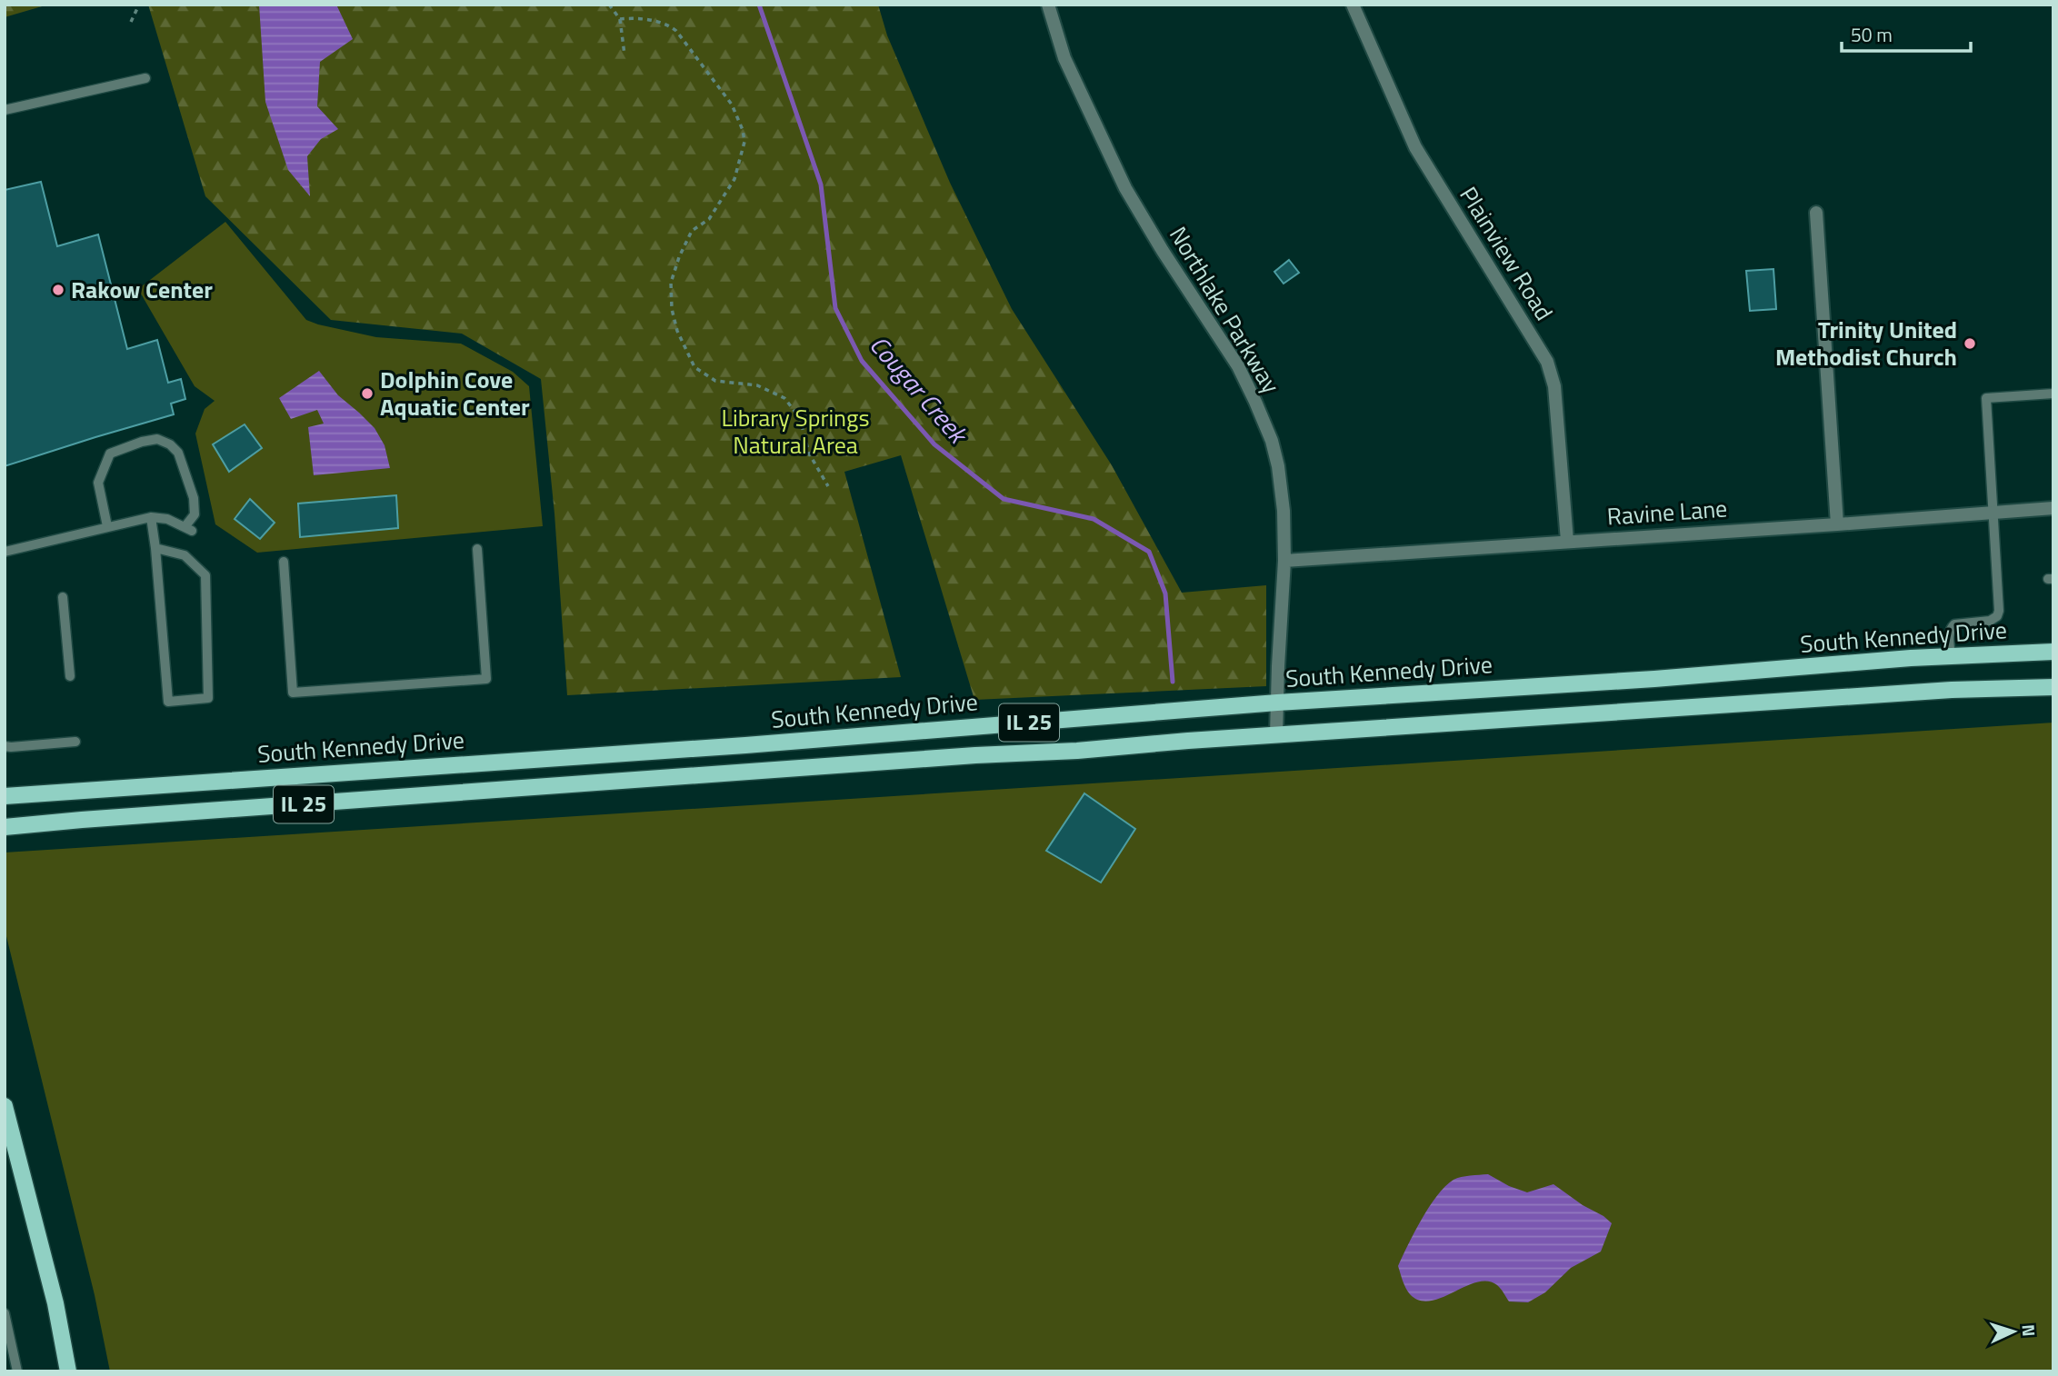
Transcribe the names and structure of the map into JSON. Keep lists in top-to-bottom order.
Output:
{
  "streets": {
    "main road": ["South Kennedy Drive", "IL 25"],
    "street": ["Plainview Road", "Northlake Parkway", "Ravine Lane"]
  },
  "crossings": [
    ["Plainview Road", "Ravine Lane"],
    ["Northlake Parkway", "Ravine Lane"],
    ["Northlake Parkway", "South Kennedy Drive"],
    ["Northlake Parkway", "IL 25"]
  ],
  "water": ["Cougar Creek"],
  "parks": ["Library Springs Natural Area"],
  "places": ["Rakow Center", "Trinity United Methodist Church", "Dolphin Cove Aquatic Center"],
  "scale_bar": "50 m",
  "north": "right"
}
